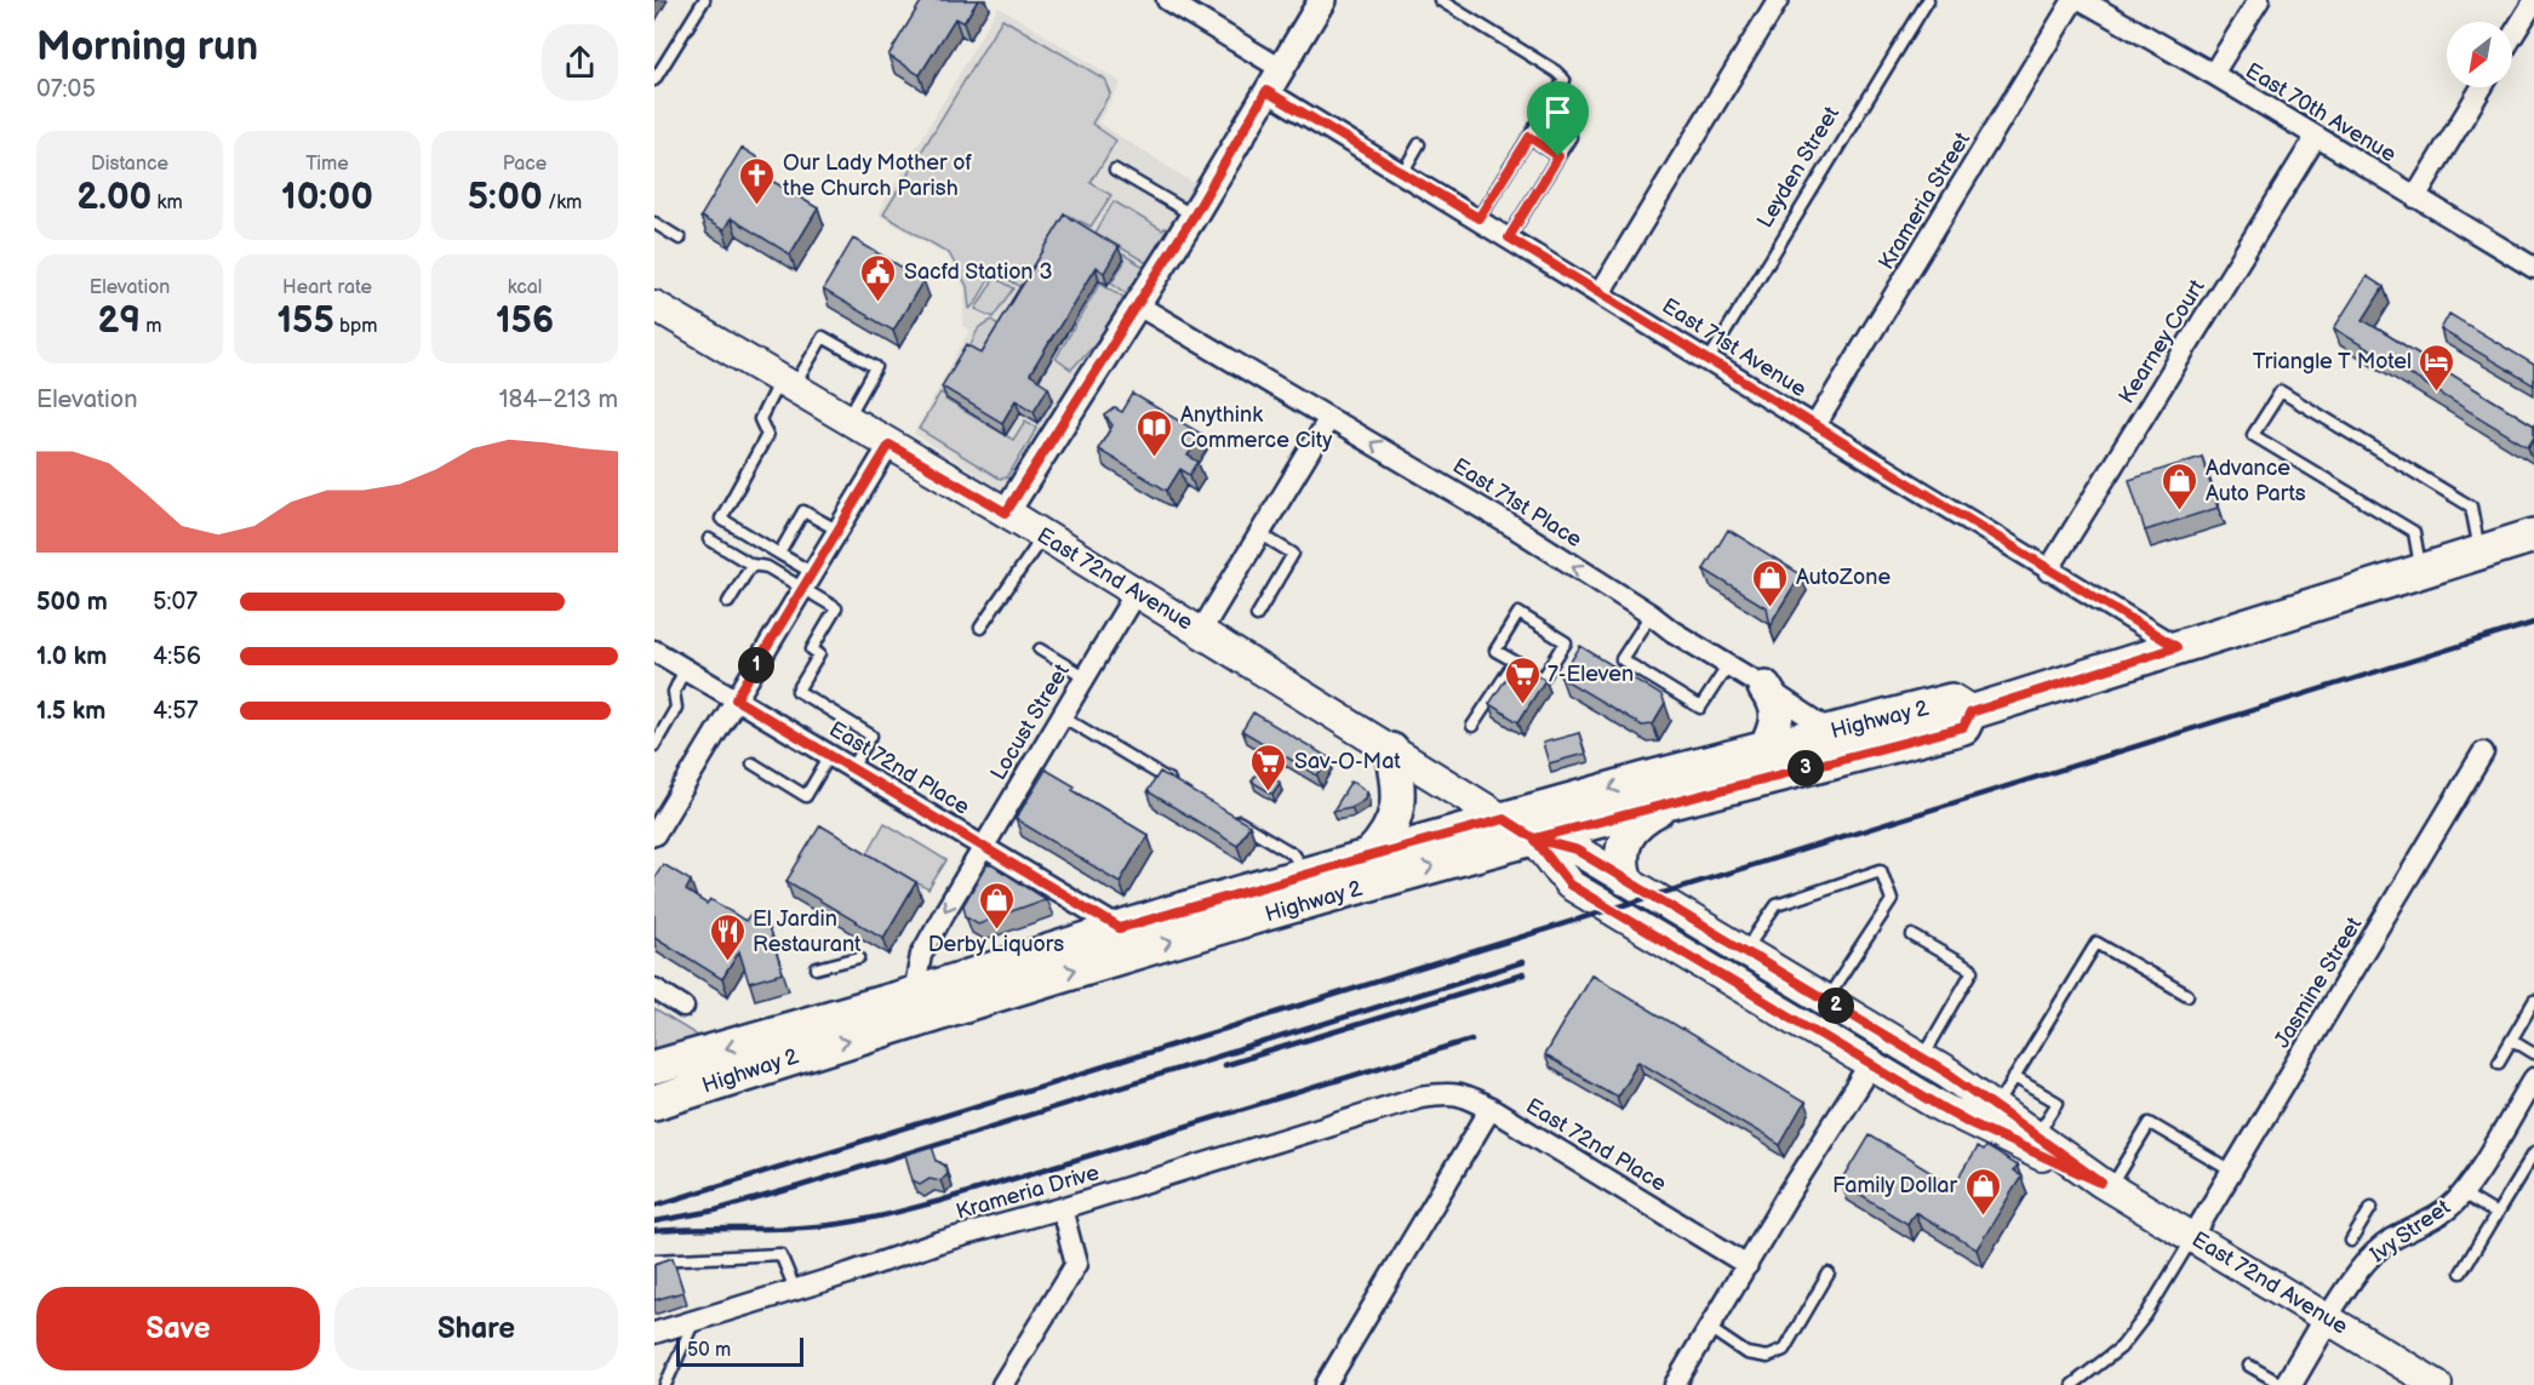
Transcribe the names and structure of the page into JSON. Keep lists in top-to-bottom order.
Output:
{
  "streets": {
    "main road": ["East 72nd Avenue", "Highway 2"],
    "street": [
      "East 70th Avenue",
      "Krameria Street",
      "Kearney Court",
      "East 71st Avenue",
      "East 71st Place",
      "Locust Street",
      "East 72nd Place",
      "Jasmine Street",
      "Krameria Drive",
      "Ivy Street"
    ],
    "lane": ["Leyden Street"]
  },
  "crossings": [
    ["East 70th Avenue", "Kearney Court"],
    ["Leyden Street", "East 71st Avenue"],
    ["Krameria Street", "East 71st Avenue"],
    ["Kearney Court", "East 71st Avenue"],
    ["East 71st Avenue", "Highway 2"],
    ["East 71st Place", "Highway 2"],
    ["East 72nd Avenue", "Highway 2"],
    ["East 72nd Avenue", "Locust Street"],
    ["East 72nd Avenue", "Jasmine Street"],
    ["East 72nd Avenue", "Ivy Street"],
    ["Highway 2", "Locust Street"],
    ["Highway 2", "East 72nd Place"],
    ["Locust Street", "East 72nd Place"],
    ["East 72nd Place", "Krameria Drive"]
  ],
  "one_way": ["East 71st Place", "Locust Street"],
  "places": {
    "church": ["Our Lady Mother of the Church Parish"],
    "public building": ["Sacfd Station 3"],
    "hotel": ["Triangle T Motel"],
    "library": ["Anythink Commerce City"],
    "shop": [
      "Advance Auto Parts",
      "AutoZone",
      "Derby Liquors",
      "Family Dollar"
    ],
    "supermarket": ["7-Eleven", "Sav-O-Mat"],
    "restaurant": ["El Jardin Restaurant"]
  },
  "scale_bar": "50 m",
  "north": "bottom left",
  "page": {
    "heading": ["Morning run", "07:05"],
    "stats": [
      ["Distance", "2.00 km"],
      ["Time", "10:00"],
      ["Pace", "5:00 /km"],
      ["Elevation", "29 m"],
      ["Heart rate", "155 bpm"],
      ["kcal", "156"]
    ],
    "chart": ["Elevation", "184–213 m"],
    "list": [
      {
        "name": "500 m",
        "note": "5:07"
      },
      {
        "name": "1.0 km",
        "note": "4:56"
      },
      {
        "name": "1.5 km",
        "note": "4:57"
      }
    ],
    "pins": ["1", "3", "2"],
    "buttons": ["Save", "Share"],
    "scale": "50 m"
  }
}
